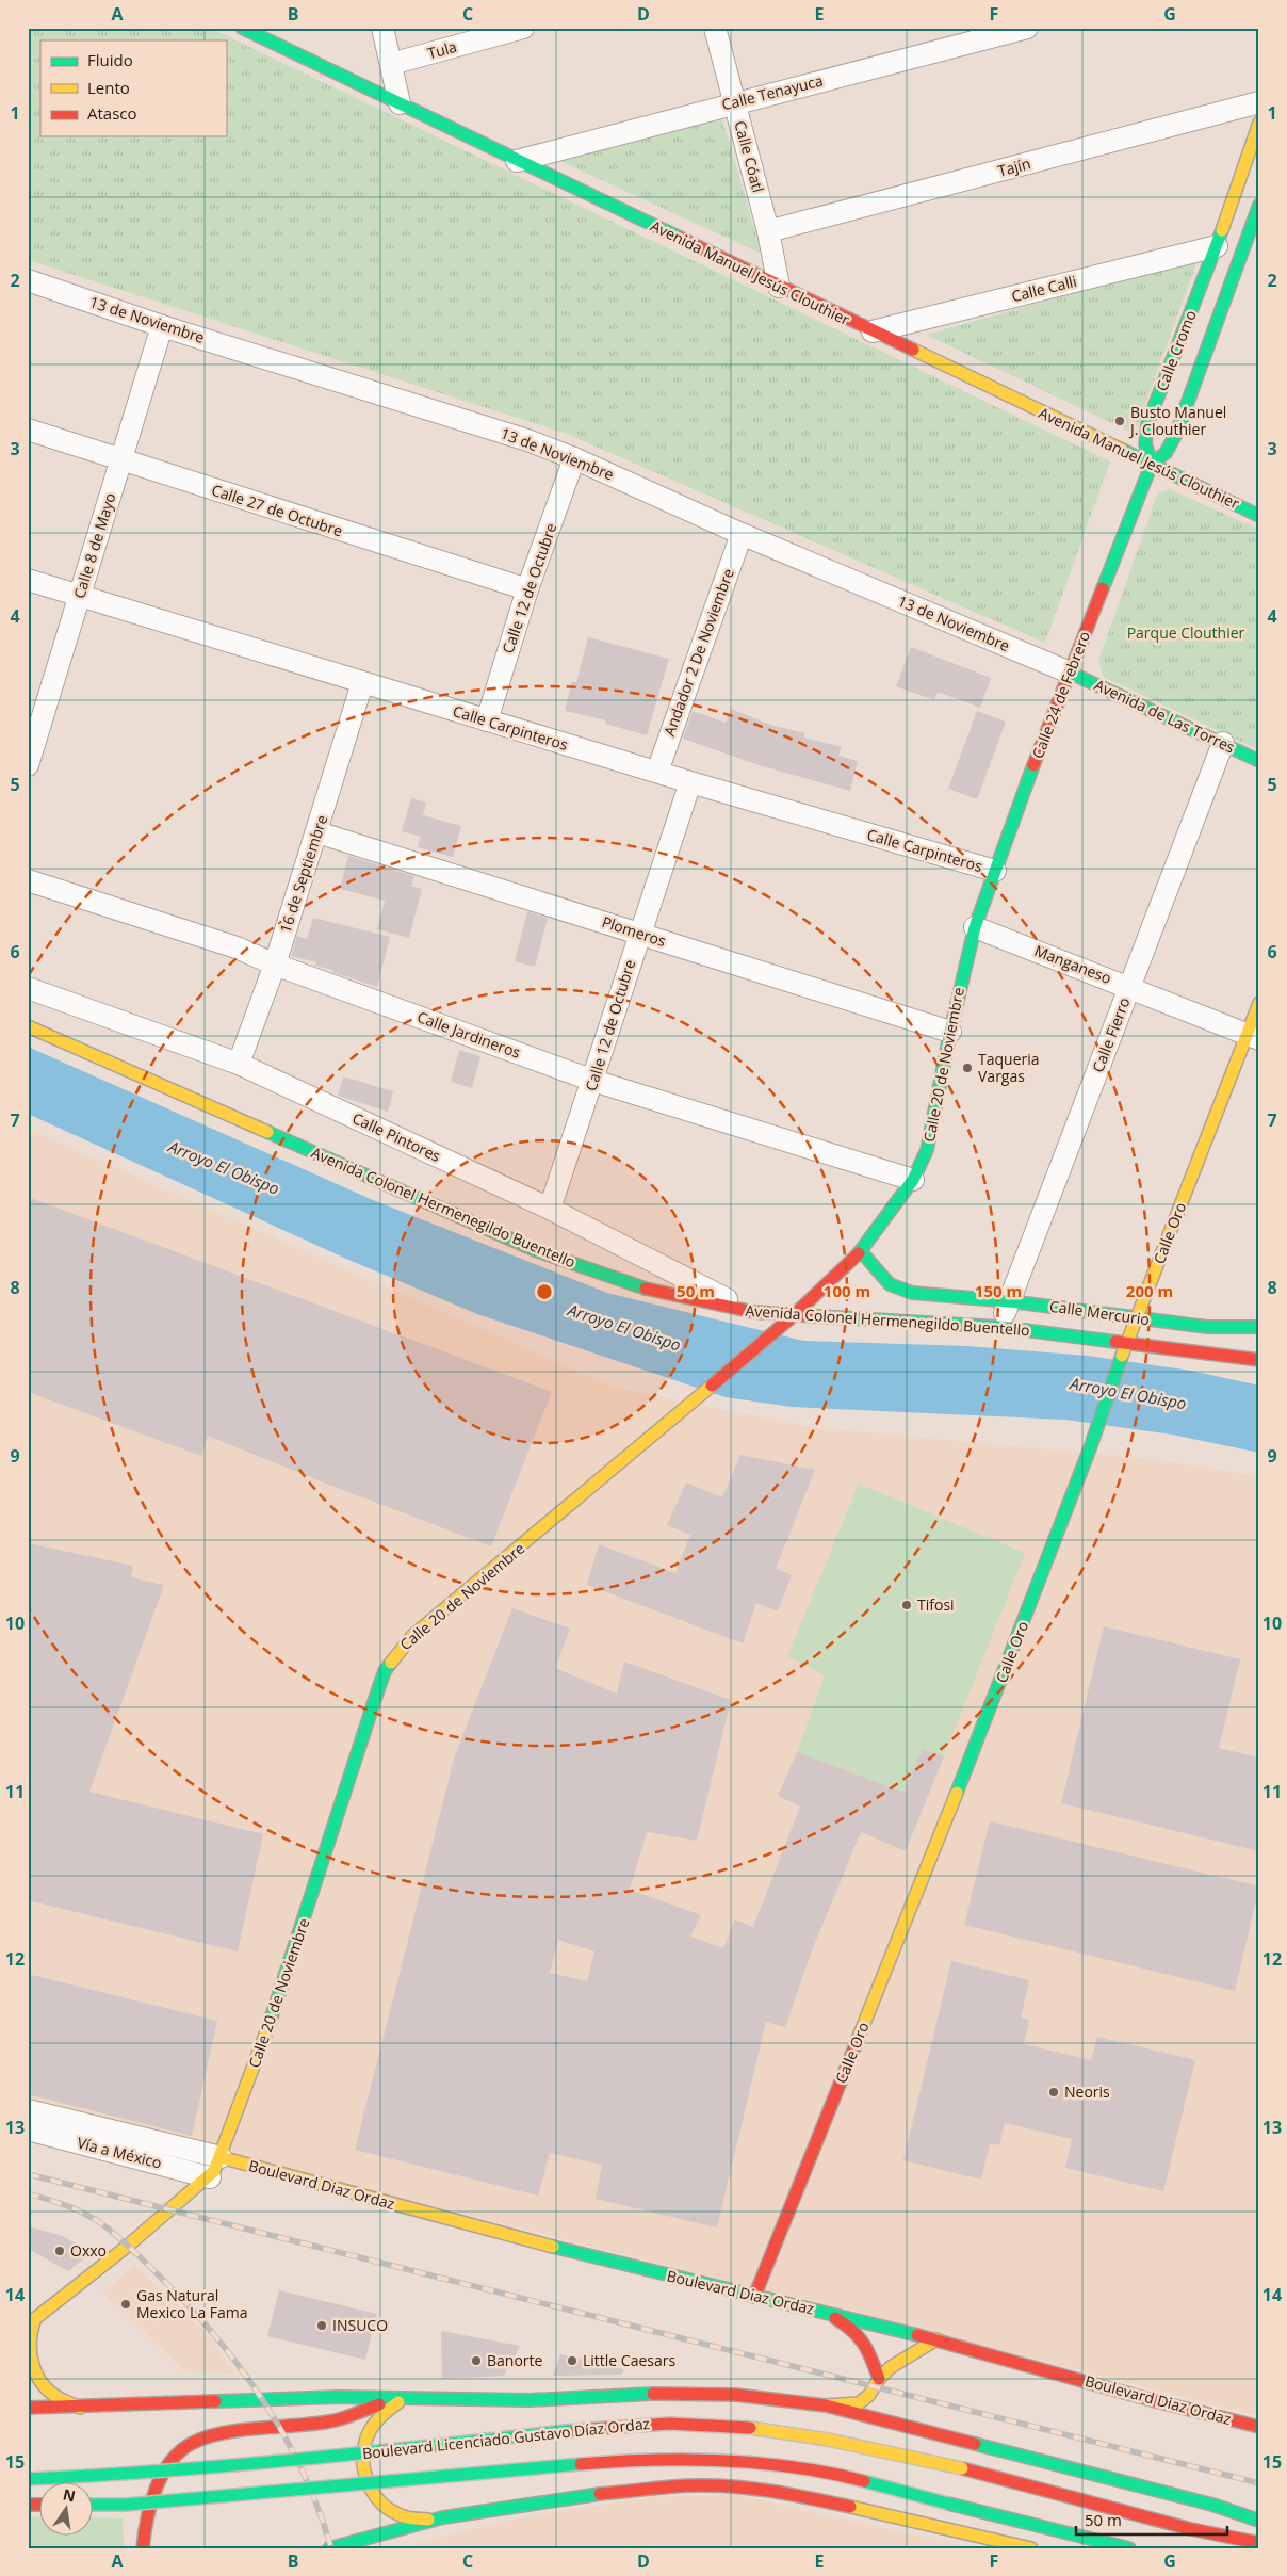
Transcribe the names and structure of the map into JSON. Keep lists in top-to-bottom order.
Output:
{
  "streets": {
    "street": [
      "Tula",
      "Calle Tenayuca",
      "Calle Cóatl",
      "Tajín",
      "Avenida Manuel Jesús Clouthier",
      "Calle Calli",
      "13 de Noviembre",
      "Calle Cromo",
      "Calle 27 de Octubre",
      "Calle 8 de Mayo",
      "Calle 12 de Octubre",
      "Andador 2 De Noviembre",
      "Calle 24 de Febrero",
      "Avenida de Las Torres",
      "Calle Carpinteros",
      "16 de Septiembre",
      "Plomeros",
      "Manganeso",
      "Calle Jardineros",
      "Calle Fierro",
      "Calle 20 de Noviembre",
      "Calle Pintores",
      "Avenida Colonel Hermenegildo Buentello",
      "Calle Oro",
      "Calle Mercurio",
      "Vía a México",
      "Boulevard Diaz Ordaz",
      "Boulevard Licenciado Gustavo Díaz Ordaz"
    ]
  },
  "crossings": [
    ["Calle Tenayuca", "Calle Cóatl"],
    ["Calle Tenayuca", "Avenida Manuel Jesús Clouthier"],
    ["Calle Cóatl", "Tajín"],
    ["Calle Cóatl", "Avenida Manuel Jesús Clouthier"],
    ["Avenida Manuel Jesús Clouthier", "Calle Calli"],
    ["Avenida Manuel Jesús Clouthier", "Calle Cromo"],
    ["Avenida Manuel Jesús Clouthier", "Calle 24 de Febrero"],
    ["Calle Calli", "Calle Cromo"],
    ["13 de Noviembre", "Calle 8 de Mayo"],
    ["13 de Noviembre", "Calle 12 de Octubre"],
    ["13 de Noviembre", "Andador 2 De Noviembre"],
    ["13 de Noviembre", "Calle 24 de Febrero"],
    ["13 de Noviembre", "Avenida de Las Torres"],
    ["Calle Cromo", "Calle 24 de Febrero"],
    ["Calle 27 de Octubre", "Calle 8 de Mayo"],
    ["Calle 27 de Octubre", "Calle 12 de Octubre"],
    ["Calle 8 de Mayo", "Calle Carpinteros"],
    ["Calle 12 de Octubre", "Calle Carpinteros"],
    ["Calle 12 de Octubre", "Plomeros"],
    ["Calle 12 de Octubre", "Calle Jardineros"],
    ["Calle 12 de Octubre", "Calle Pintores"],
    ["Andador 2 De Noviembre", "Calle Carpinteros"],
    ["Calle 24 de Febrero", "Avenida de Las Torres"],
    ["Calle 24 de Febrero", "Calle Carpinteros"],
    ["Calle 24 de Febrero", "Manganeso"],
    ["Calle 24 de Febrero", "Calle 20 de Noviembre"],
    ["Avenida de Las Torres", "Calle Fierro"],
    ["Calle Carpinteros", "16 de Septiembre"],
    ["16 de Septiembre", "Plomeros"],
    ["16 de Septiembre", "Calle Jardineros"],
    ["16 de Septiembre", "Calle Pintores"],
    ["Plomeros", "Calle 20 de Noviembre"],
    ["Manganeso", "Calle Fierro"],
    ["Manganeso", "Calle 20 de Noviembre"],
    ["Manganeso", "Calle Oro"],
    ["Calle Jardineros", "Calle 20 de Noviembre"],
    ["Calle Fierro", "Avenida Colonel Hermenegildo Buentello"],
    ["Calle Fierro", "Calle Mercurio"],
    ["Calle 20 de Noviembre", "Avenida Colonel Hermenegildo Buentello"],
    ["Calle 20 de Noviembre", "Calle Mercurio"],
    ["Calle 20 de Noviembre", "Vía a México"],
    ["Calle 20 de Noviembre", "Boulevard Diaz Ordaz"],
    ["Calle Pintores", "Avenida Colonel Hermenegildo Buentello"],
    ["Avenida Colonel Hermenegildo Buentello", "Calle Oro"],
    ["Avenida Colonel Hermenegildo Buentello", "Calle Mercurio"],
    ["Calle Oro", "Calle Mercurio"],
    ["Calle Oro", "Boulevard Diaz Ordaz"]
  ],
  "water": ["Arroyo El Obispo"],
  "parks": ["Parque Clouthier"],
  "places": [
    "Busto Manuel J. Clouthier",
    "Taqueria Vargas",
    "Tifosi",
    "Neoris",
    "Oxxo",
    "Gas Natural Mexico La Fama",
    "INSUCO",
    "Banorte",
    "Little Caesars"
  ],
  "legend": ["Fluido", "Lento", "Atasco"],
  "scale_bar": "50 m",
  "north": "top",
  "grid": {
    "columns": [
      "A",
      "B",
      "C",
      "D",
      "E",
      "F",
      "G"
    ],
    "rows": [
      "1",
      "2",
      "3",
      "4",
      "5",
      "6",
      "7",
      "8",
      "9",
      "10",
      "11",
      "12",
      "13",
      "14",
      "15"
    ]
  },
  "rings": [
    "50 m",
    "100 m",
    "150 m",
    "200 m"
  ]
}
